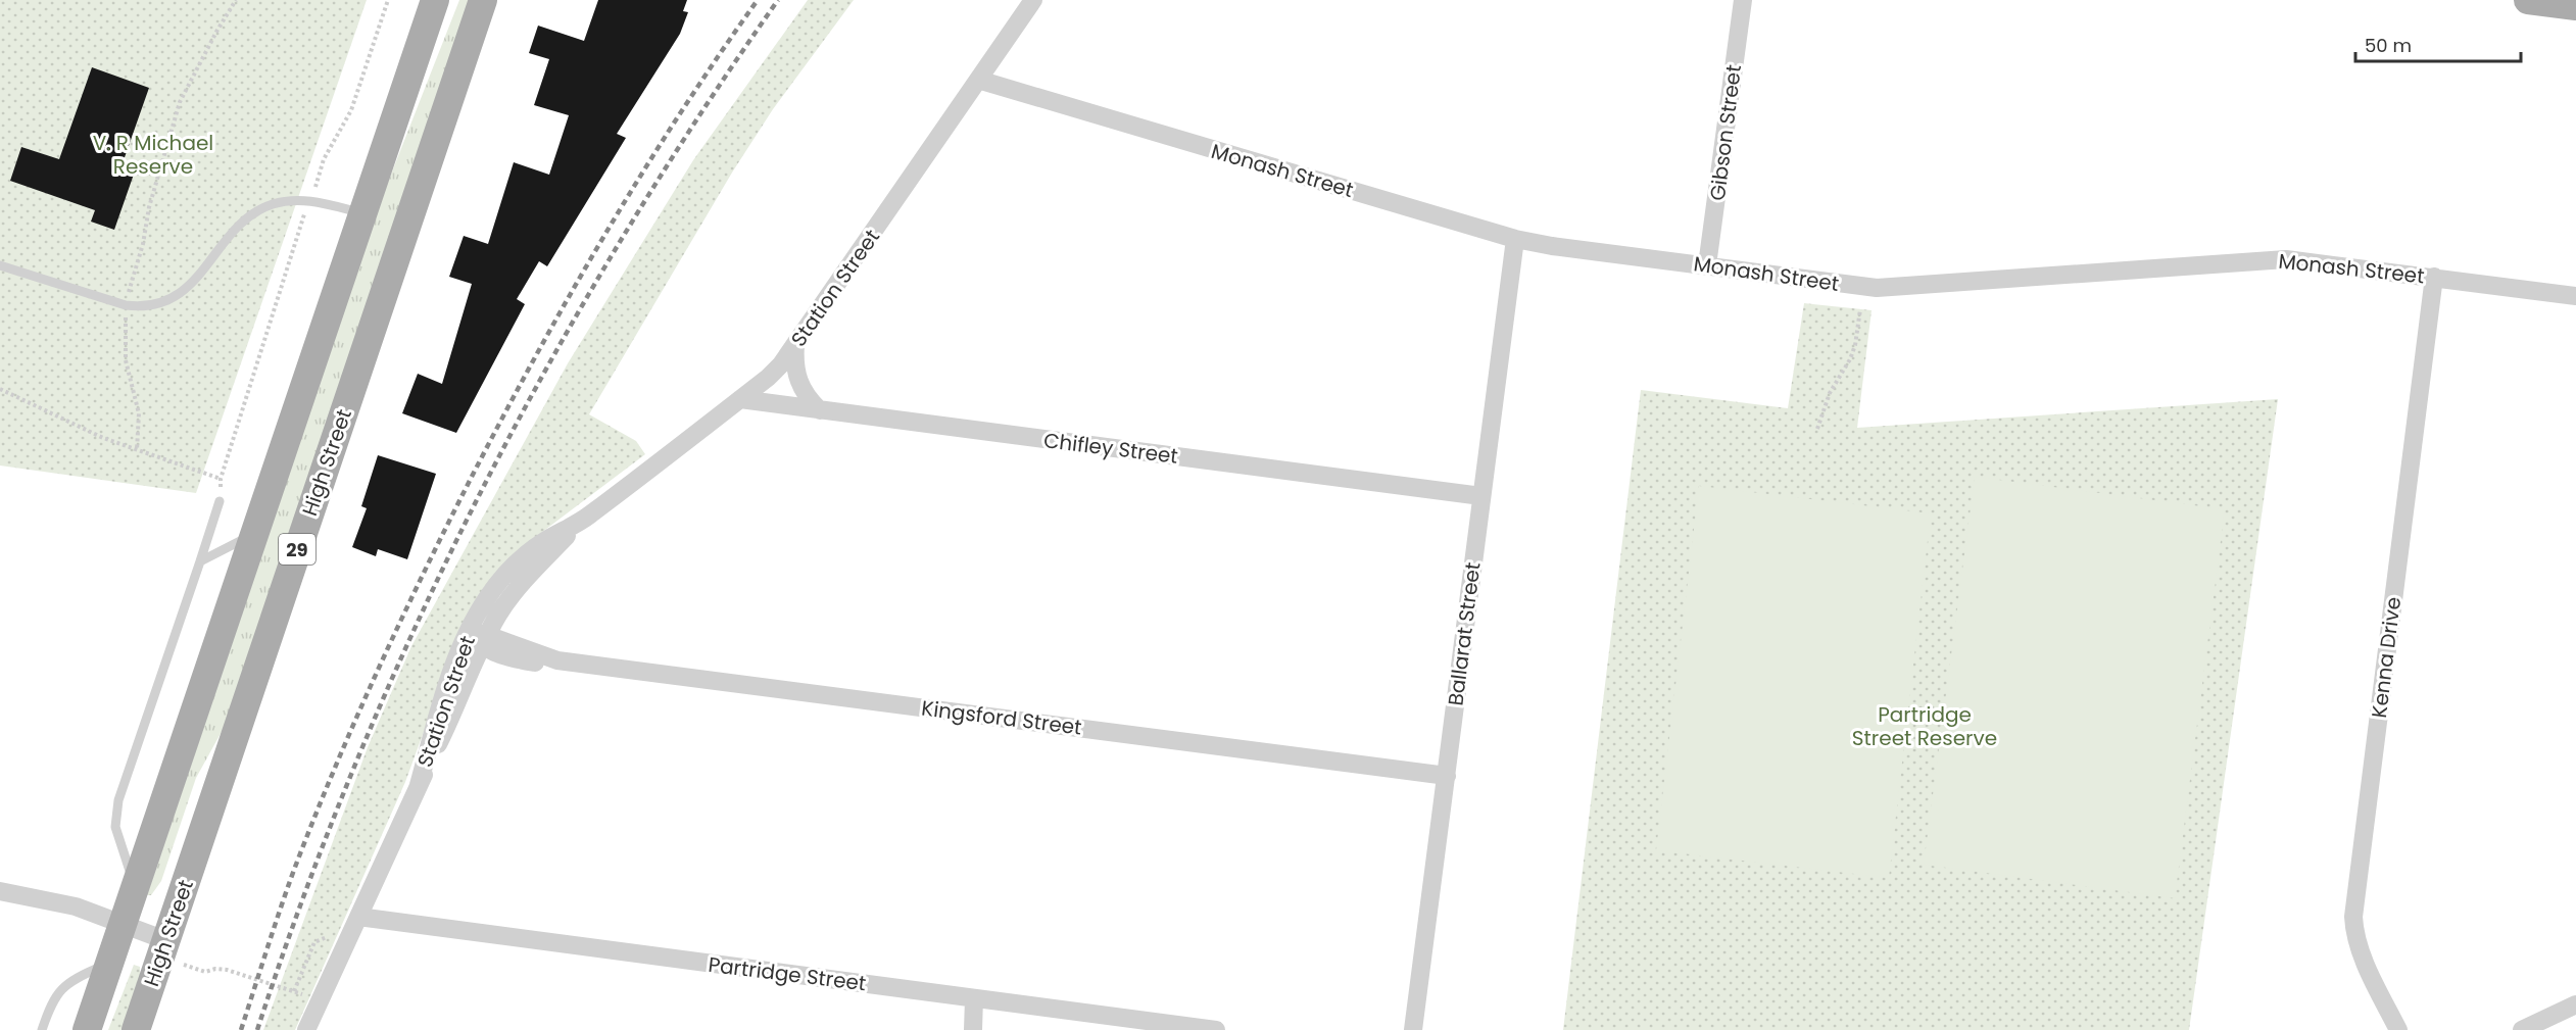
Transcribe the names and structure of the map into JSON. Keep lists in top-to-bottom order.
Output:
{
  "streets": {
    "main road": ["High Street", "29"],
    "street": [
      "Gibson Street",
      "Monash Street",
      "Station Street",
      "Chifley Street",
      "Ballarat Street",
      "Kenna Drive",
      "Kingsford Street",
      "Partridge Street"
    ]
  },
  "crossings": [
    ["Gibson Street", "Monash Street"],
    ["Monash Street", "Station Street"],
    ["Monash Street", "Ballarat Street"],
    ["Monash Street", "Kenna Drive"],
    ["Station Street", "Chifley Street"],
    ["Station Street", "Kingsford Street"],
    ["Station Street", "Partridge Street"],
    ["Chifley Street", "Ballarat Street"],
    ["Ballarat Street", "Kingsford Street"]
  ],
  "parks": ["V. R Michael Reserve", "Partridge Street Reserve"],
  "scale_bar": "50 m"
}
